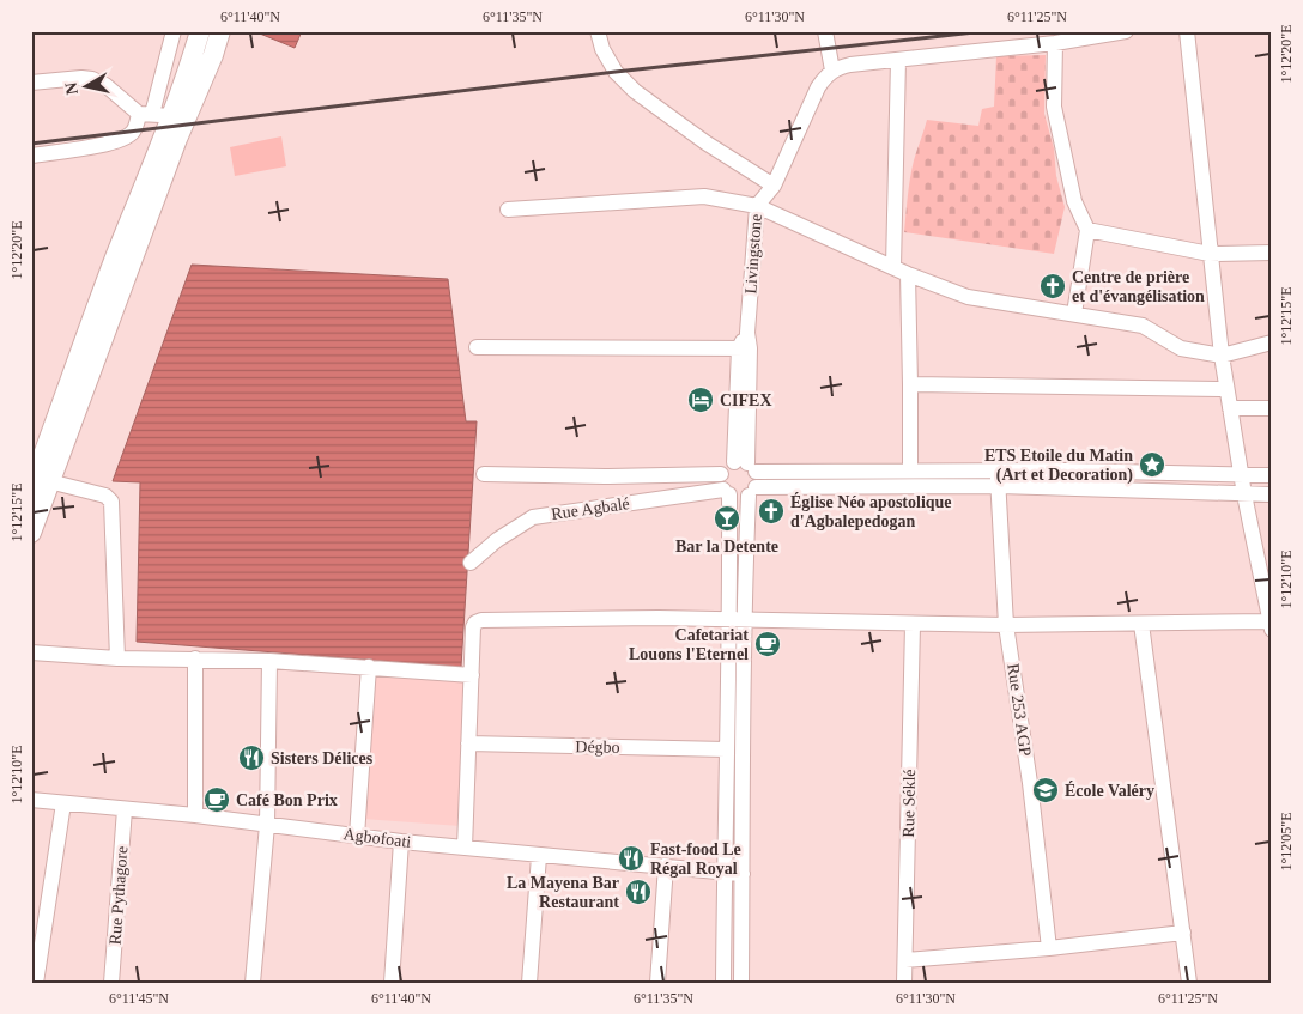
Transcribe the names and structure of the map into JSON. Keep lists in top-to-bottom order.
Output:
{
  "streets": {
    "street": [
      "Livingstone",
      "Rue Agbalé",
      "Rue 253 AGP",
      "Dégbo",
      "Rue Séklé",
      "Agbofoati",
      "Rue Pythagore"
    ]
  },
  "crossings": [
    ["Livingstone", "Rue Agbalé"],
    ["Agbofoati", "Rue Pythagore"]
  ],
  "places": {
    "church": ["Centre de prière et d'évangélisation", "Église Néo apostolique d'Agbalepedogan"],
    "hotel": ["CIFEX"],
    "place": ["ETS Etoile du Matin (Art et Decoration)"],
    "bar": ["Bar la Detente"],
    "cafe": ["Cafetariat Louons l'Eternel", "Café Bon Prix"],
    "restaurant": ["Sisters Délices", "Fast-food Le Régal Royal", "La Mayena Bar Restaurant"],
    "school or university": ["École Valéry"]
  },
  "north": "left",
  "coordinates": [
    "6°11'40\"N",
    "6°11'35\"N",
    "6°11'30\"N",
    "6°11'25\"N",
    "1°12'20\"E",
    "1°12'15\"E",
    "1°12'10\"E",
    "1°12'05\"E",
    "6°11'45\"N"
  ]
}
